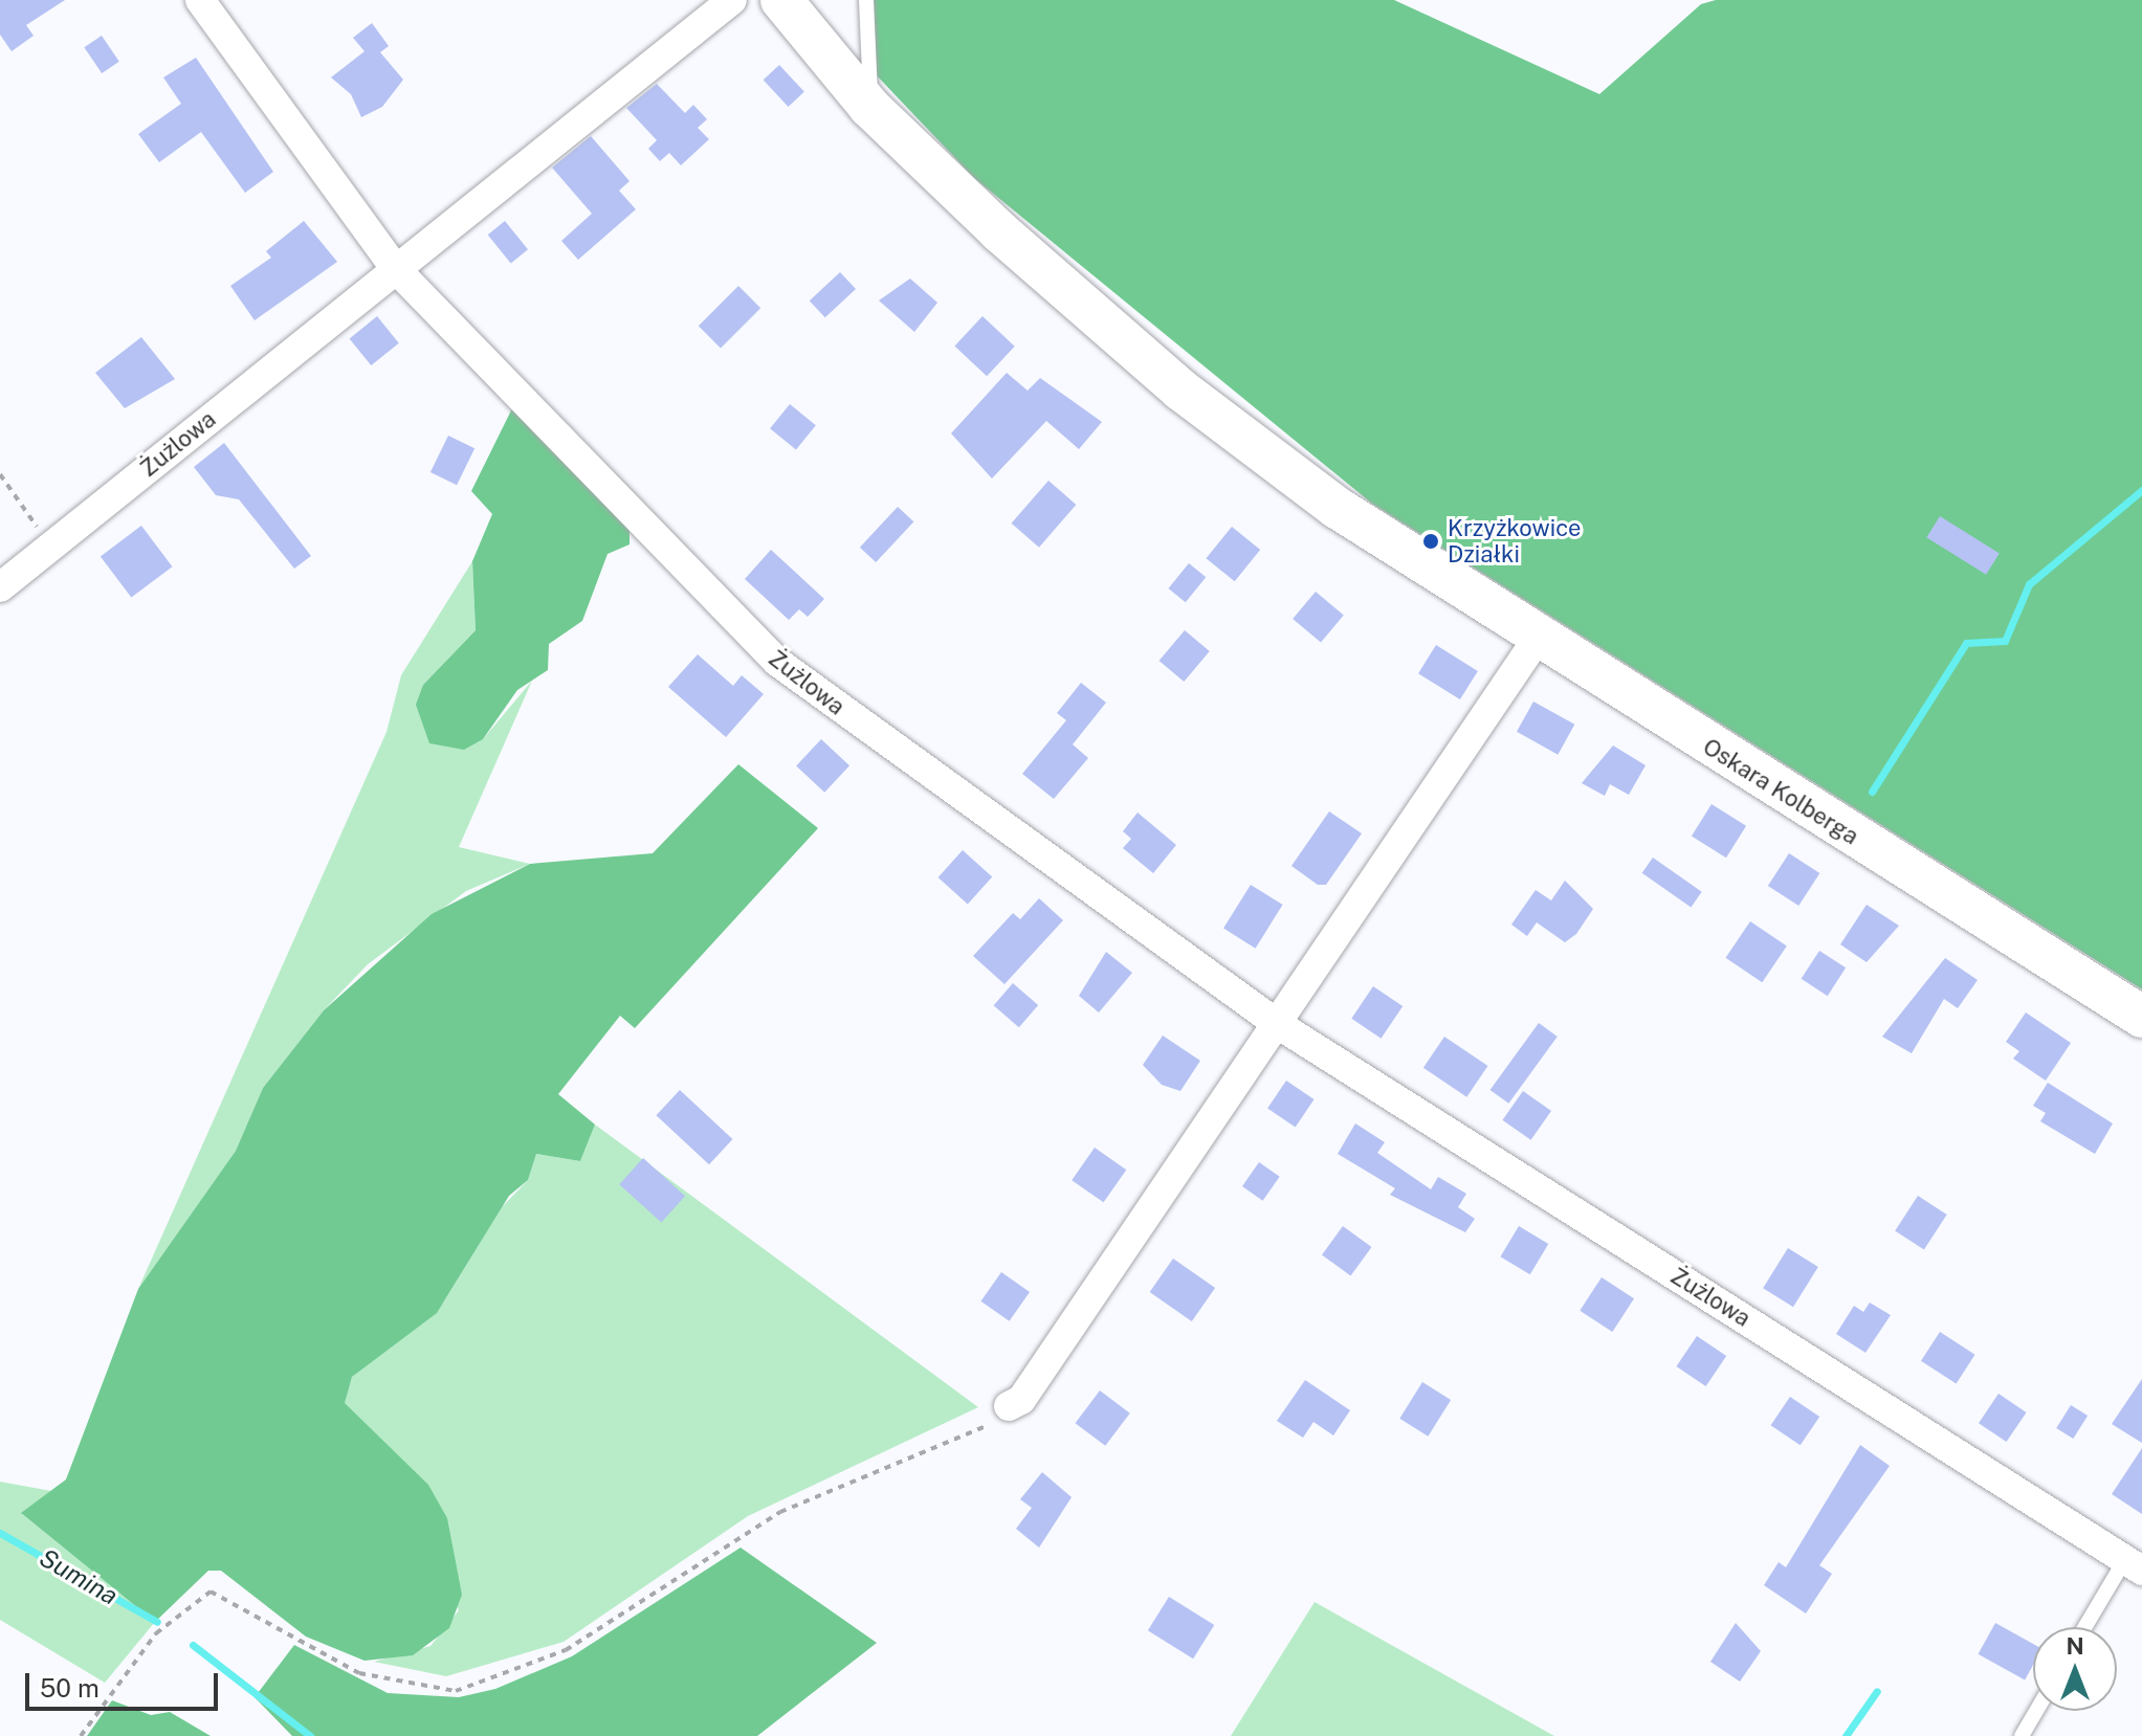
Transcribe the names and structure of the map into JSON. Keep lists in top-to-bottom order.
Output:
{
  "streets": {
    "main road": ["Oskara Kolberga"],
    "street": ["Żużlowa"]
  },
  "water": ["Sumina"],
  "places": ["Krzyżkowice Działki"],
  "scale_bar": "50 m",
  "north": "top"
}
